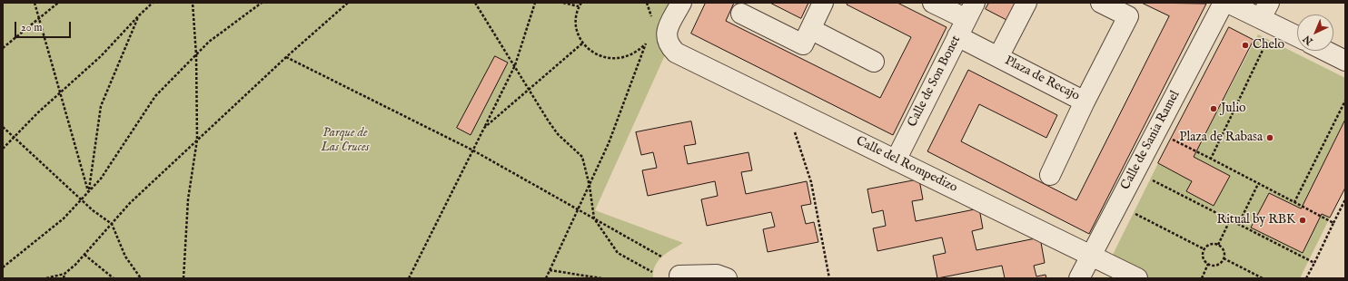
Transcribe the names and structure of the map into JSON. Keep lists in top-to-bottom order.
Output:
{
  "streets": {
    "street": [
      "Plaza de Recajo",
      "Calle de Son Bonet",
      "Calle de Sania Ramel",
      "Calle del Rompedizo"
    ]
  },
  "crossings": [
    ["Plaza de Recajo", "Calle de Son Bonet"],
    ["Calle de Son Bonet", "Calle del Rompedizo"],
    ["Calle de Sania Ramel", "Calle del Rompedizo"]
  ],
  "parks": ["Parque de Las Cruces"],
  "places": [
    "Chelo",
    "Julio",
    "Plaza de Rabasa",
    "Ritual by RBK"
  ],
  "scale_bar": "20 m",
  "north": "bottom left"
}
